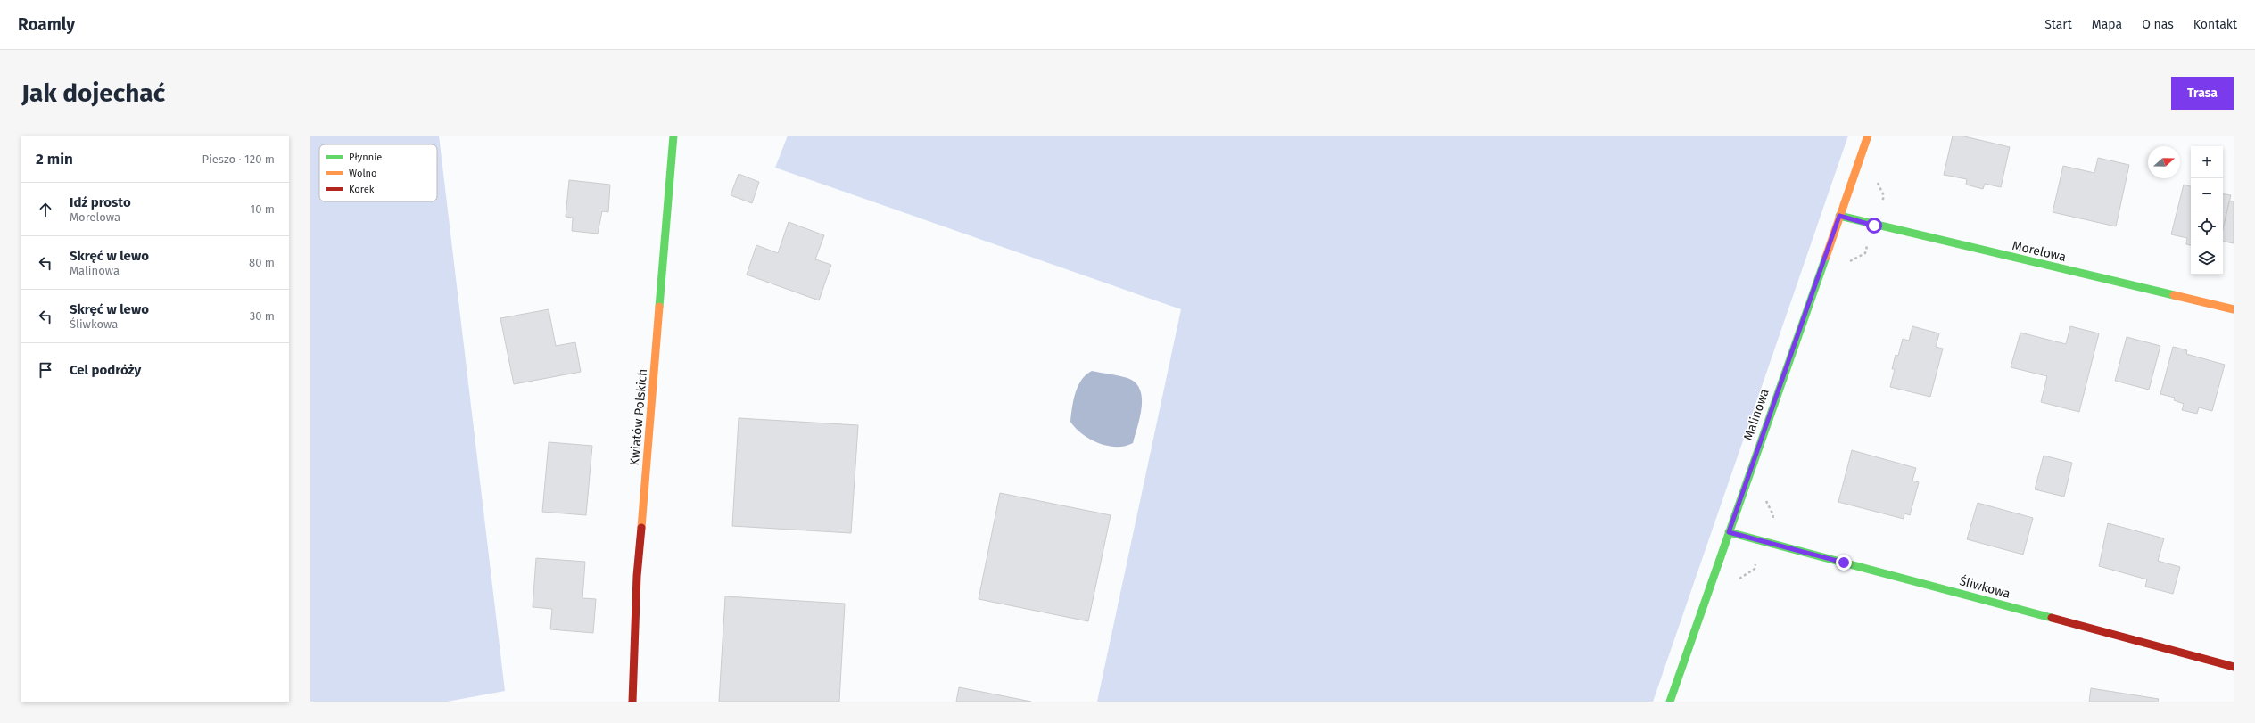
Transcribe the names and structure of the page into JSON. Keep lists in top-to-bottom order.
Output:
{
  "streets": {
    "street": [
      "Morelowa",
      "Malinowa",
      "Kwiatów Polskich",
      "Śliwkowa"
    ]
  },
  "crossings": [
    ["Morelowa", "Malinowa"],
    ["Malinowa", "Śliwkowa"]
  ],
  "legend": ["Płynnie", "Wolno", "Korek"],
  "north": "right",
  "page": {
    "header": "Roamly",
    "nav": [
      "Start",
      "Mapa",
      "O nas",
      "Kontakt"
    ],
    "buttons": "Trasa",
    "title": "Jak dojechać",
    "heading": ["2 min", "Pieszo · 120 m"],
    "map_buttons": ["+", "−"],
    "list": [
      ["Idź prosto", "Morelowa", "10 m"],
      ["Skręć w lewo", "Malinowa", "80 m"],
      ["Skręć w lewo", "Śliwkowa", "30 m"],
      "Cel podróży"
    ]
  }
}
